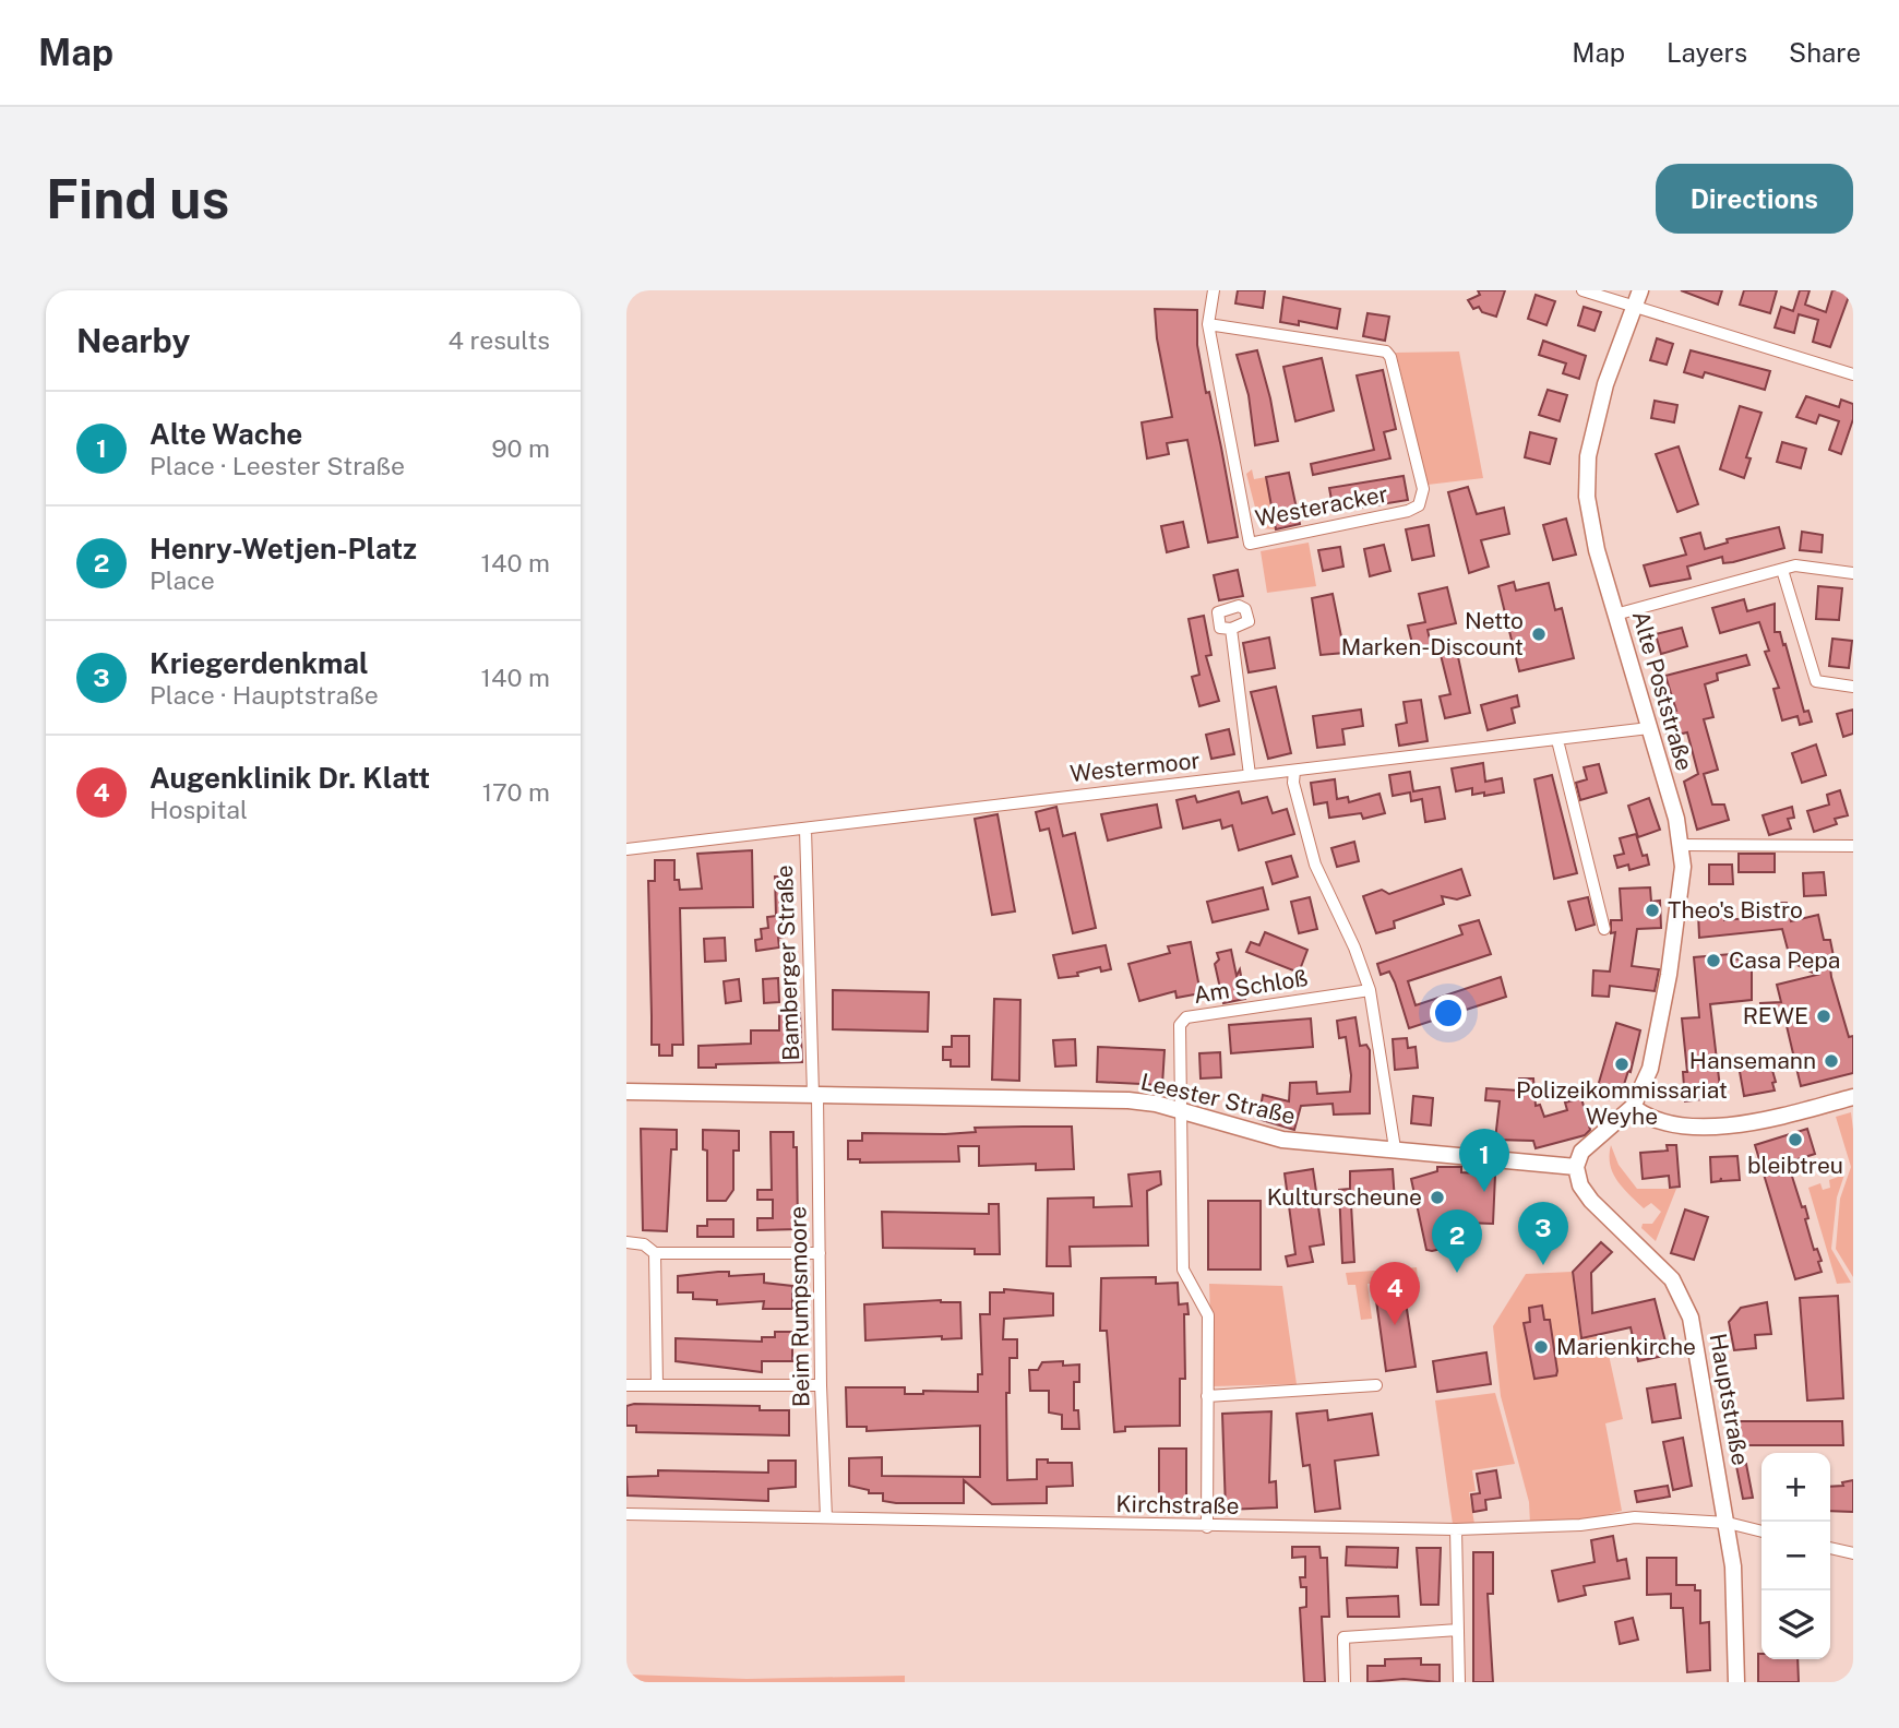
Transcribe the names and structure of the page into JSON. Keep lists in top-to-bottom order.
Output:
{
  "streets": {
    "main road": ["Alte Poststraße", "Leester Straße", "Hauptstraße"],
    "street": [
      "Westeracker",
      "Westermoor",
      "Bamberger Straße",
      "Am Schloß",
      "Beim Rumpsmoore",
      "Kirchstraße"
    ]
  },
  "crossings": [
    ["Alte Poststraße", "Westermoor"],
    ["Westermoor", "Bamberger Straße"],
    ["Bamberger Straße", "Leester Straße"],
    ["Bamberger Straße", "Beim Rumpsmoore"],
    ["Am Schloß", "Leester Straße"],
    ["Am Schloß", "Kirchstraße"],
    ["Leester Straße", "Beim Rumpsmoore"],
    ["Leester Straße", "Hauptstraße"],
    ["Beim Rumpsmoore", "Kirchstraße"],
    ["Hauptstraße", "Kirchstraße"]
  ],
  "places": [
    "Netto Marken-Discount",
    "Theo's Bistro",
    "Casa Pepa",
    "REWE",
    "Hansemann",
    "Polizeikommissariat Weyhe",
    "bleibtreu",
    "Kulturscheune",
    "Marienkirche"
  ],
  "page": {
    "header": "Map",
    "nav": ["Map", "Layers", "Share"],
    "buttons": "Directions",
    "title": "Find us",
    "heading": ["Nearby", "4 results"],
    "list": [
      {
        "mark": "1",
        "name": "Alte Wache",
        "note": "Place · Leester Straße",
        "value": "90 m"
      },
      {
        "mark": "2",
        "name": "Henry-Wetjen-Platz",
        "note": "Place",
        "value": "140 m"
      },
      {
        "mark": "3",
        "name": "Kriegerdenkmal",
        "note": "Place · Hauptstraße",
        "value": "140 m"
      },
      {
        "mark": "4",
        "name": "Augenklinik Dr. Klatt",
        "note": "Hospital",
        "value": "170 m"
      }
    ],
    "pins": [
      "1",
      "3",
      "2",
      "4"
    ],
    "map_buttons": ["+", "−"]
  }
}
